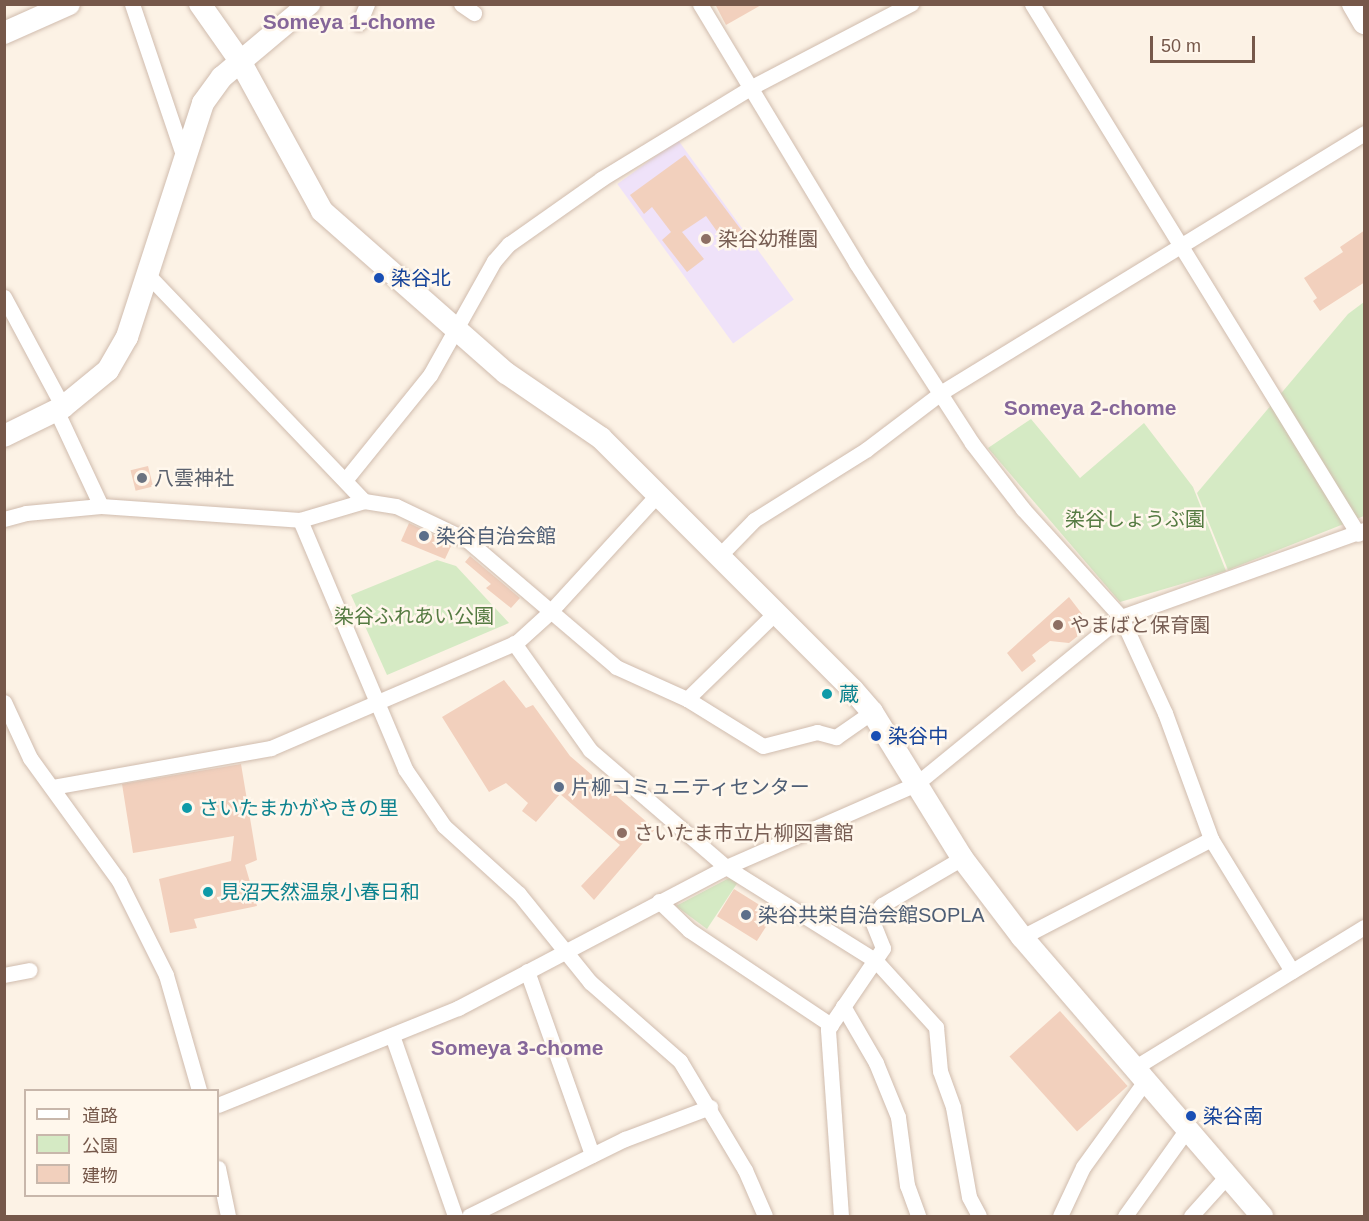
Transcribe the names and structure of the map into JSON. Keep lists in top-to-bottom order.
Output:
{
  "districts": ["Someya 1-chome", "Someya 2-chome", "Someya 3-chome"],
  "parks": ["染谷しょうぶ園", "染谷ふれあい公園"],
  "places": [
    "染谷幼稚園",
    "染谷北",
    "八雲神社",
    "染谷自治会館",
    "やまばと保育園",
    "蔵",
    "染谷中",
    "片柳コミュニティセンター",
    "さいたまかがやきの里",
    "さいたま市立片柳図書館",
    "見沼天然温泉小春日和",
    "染谷共栄自治会館SOPLA",
    "染谷南"
  ],
  "legend": ["道路", "公園", "建物"],
  "scale_bar": "50 m"
}
